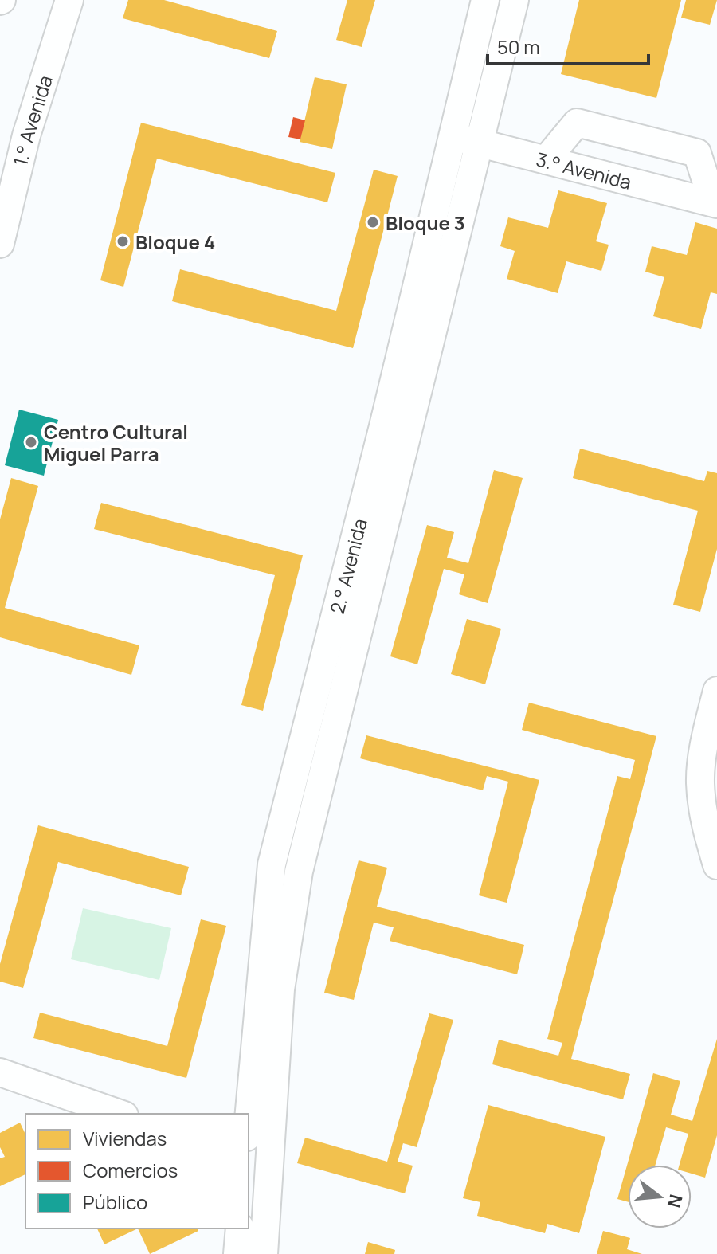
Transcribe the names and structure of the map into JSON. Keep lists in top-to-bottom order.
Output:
{
  "streets": {
    "street": ["1.° Avenida", "3.° Avenida", "2.° Avenida"]
  },
  "crossings": [
    ["3.° Avenida", "2.° Avenida"]
  ],
  "places": ["Bloque 3", "Bloque 4", "Centro Cultural Miguel Parra"],
  "legend": ["Viviendas", "Comercios", "Público"],
  "scale_bar": "50 m",
  "north": "right"
}
